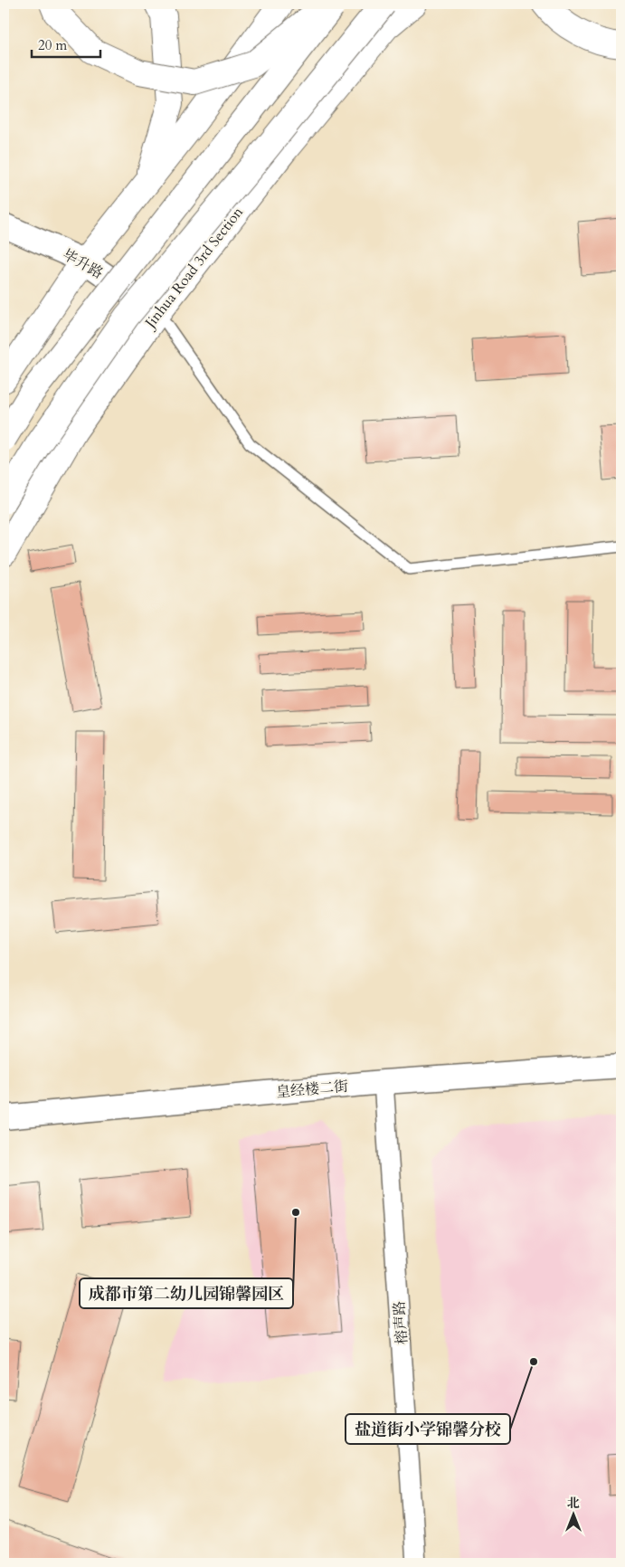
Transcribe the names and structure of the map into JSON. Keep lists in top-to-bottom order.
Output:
{
  "streets": {
    "main road": ["Jinhua Road 3rd Section"],
    "street": ["毕升路", "皇经楼二街", "榕声路"]
  },
  "crossings": [
    ["毕升路", "Jinhua Road 3rd Section"],
    ["皇经楼二街", "榕声路"]
  ],
  "places": ["成都市第二幼儿园锦馨园区", "盐道街小学锦馨分校"],
  "scale_bar": "20 m",
  "north": "top"
}
